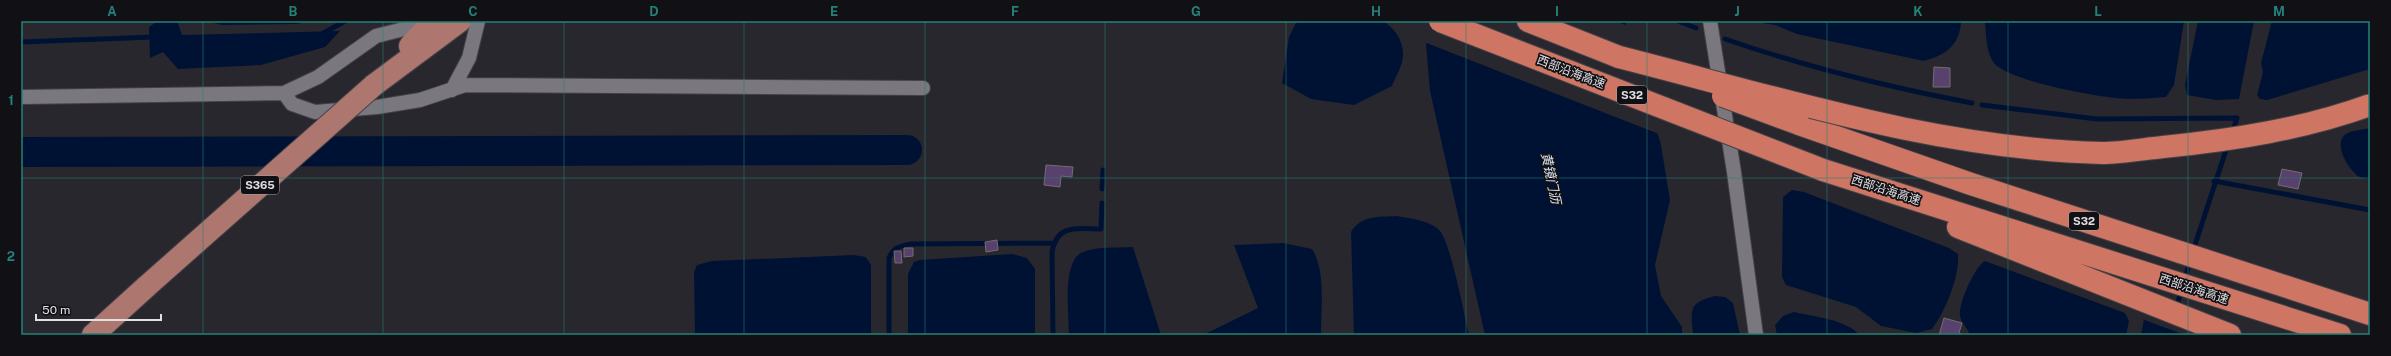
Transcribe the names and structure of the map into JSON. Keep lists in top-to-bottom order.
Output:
{
  "streets": {
    "highway": ["西部沿海高速", "S32"],
    "main road": ["S365"]
  },
  "water": ["黄镜门沥"],
  "scale_bar": "50 m",
  "grid": {
    "columns": [
      "A",
      "B",
      "C",
      "D",
      "E",
      "F",
      "G",
      "H",
      "I",
      "J",
      "K",
      "L",
      "M"
    ],
    "rows": ["1", "2"]
  }
}
